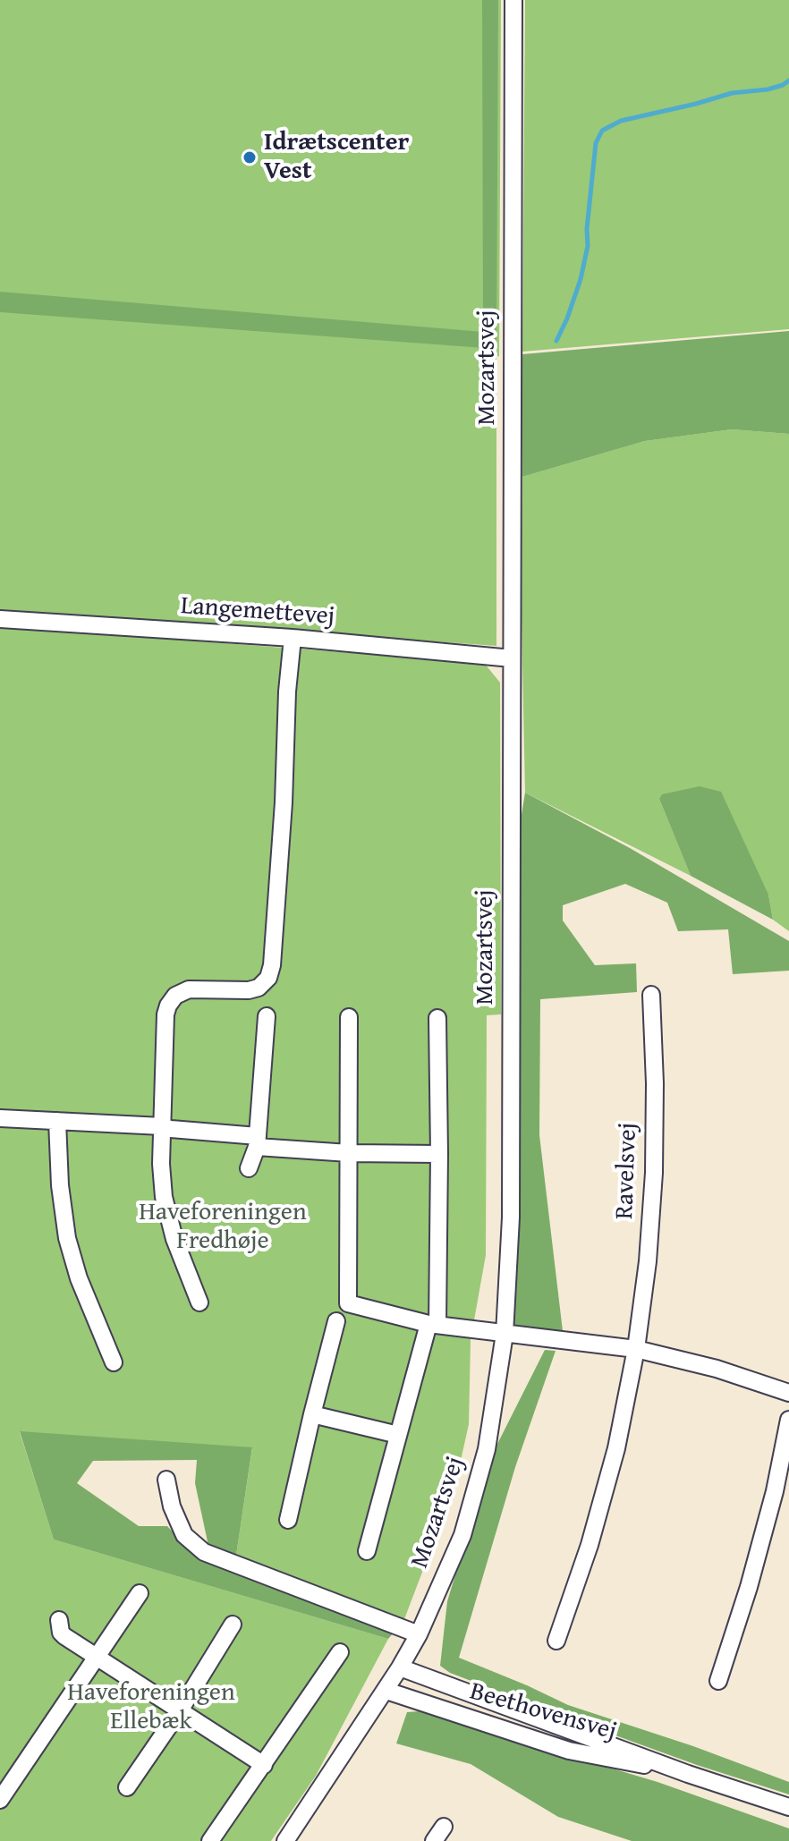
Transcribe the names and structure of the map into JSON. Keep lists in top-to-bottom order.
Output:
{
  "streets": {
    "street": [
      "Mozartsvej",
      "Langemettevej",
      "Ravelsvej",
      "Beethovensvej"
    ]
  },
  "crossings": [
    ["Mozartsvej", "Langemettevej"],
    ["Mozartsvej", "Beethovensvej"]
  ],
  "parks": ["Haveforeningen Fredhøje", "Haveforeningen Ellebæk"],
  "places": ["Idrætscenter Vest"]
}
